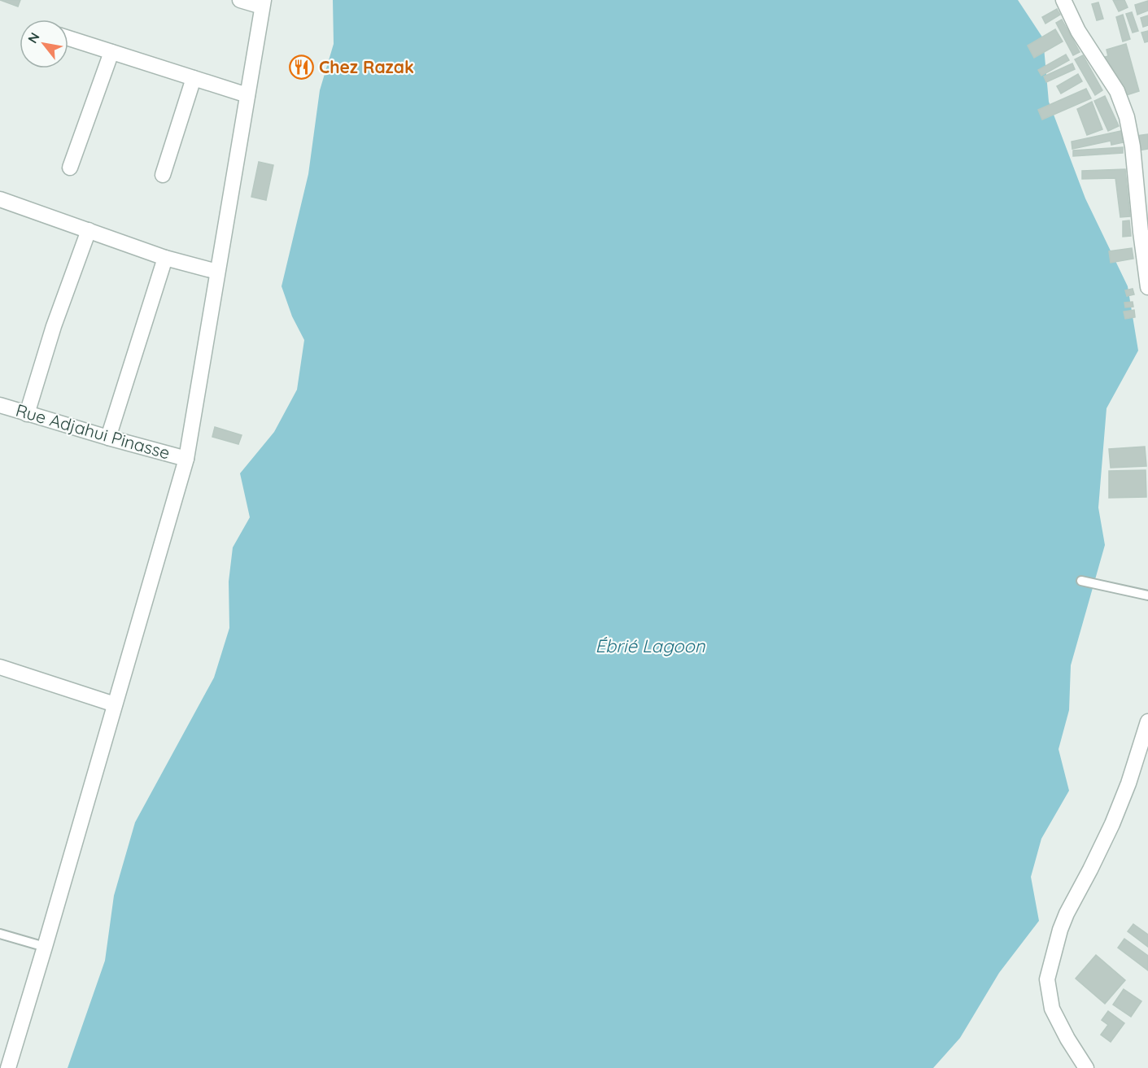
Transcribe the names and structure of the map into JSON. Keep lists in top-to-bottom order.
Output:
{
  "streets": {
    "street": ["Rue Adjahui Pinasse"]
  },
  "water": ["Ébrié Lagoon"],
  "places": {
    "restaurant": ["Chez Razak"]
  },
  "north": "top left"
}
